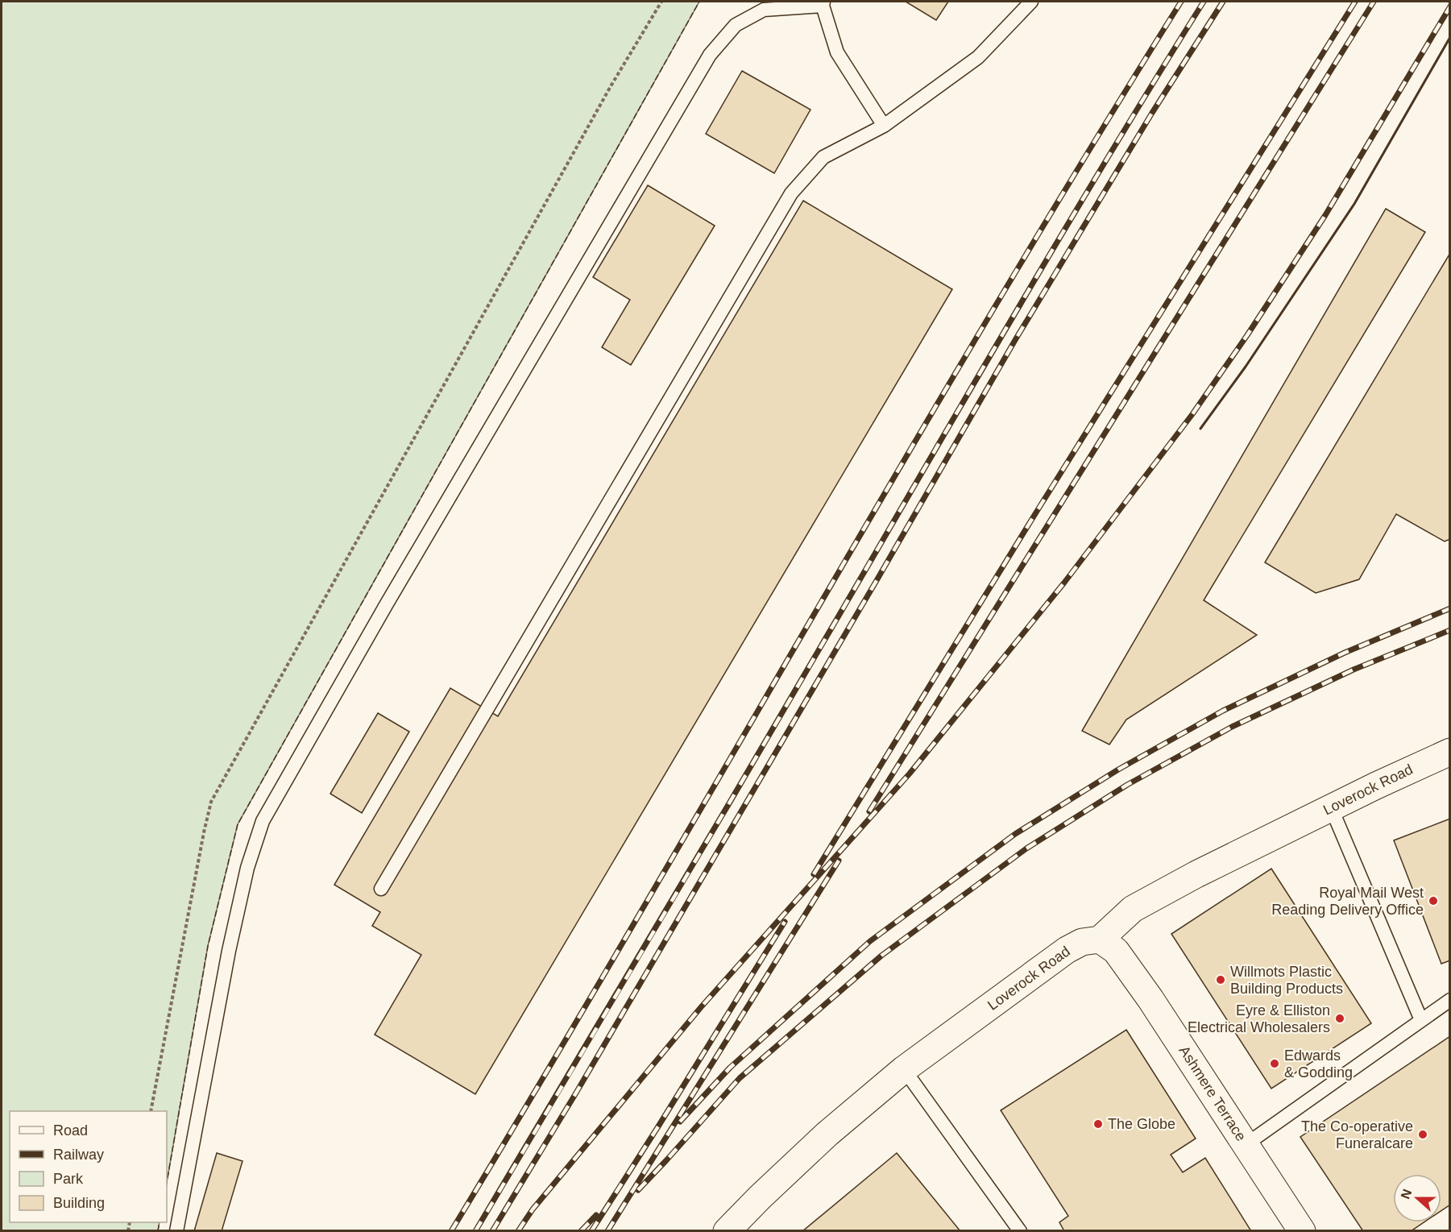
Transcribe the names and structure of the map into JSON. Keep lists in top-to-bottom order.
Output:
{
  "streets": {
    "street": ["Loverock Road", "Ashmere Terrace"]
  },
  "crossings": [
    ["Loverock Road", "Ashmere Terrace"]
  ],
  "places": [
    "Royal Mail West Reading Delivery Office",
    "Willmots Plastic Building Products",
    "Eyre & Elliston Electrical Wholesalers",
    "Edwards & Godding",
    "The Globe",
    "The Co-operative Funeralcare"
  ],
  "legend": [
    "Road",
    "Railway",
    "Park",
    "Building"
  ],
  "north": "left"
}
